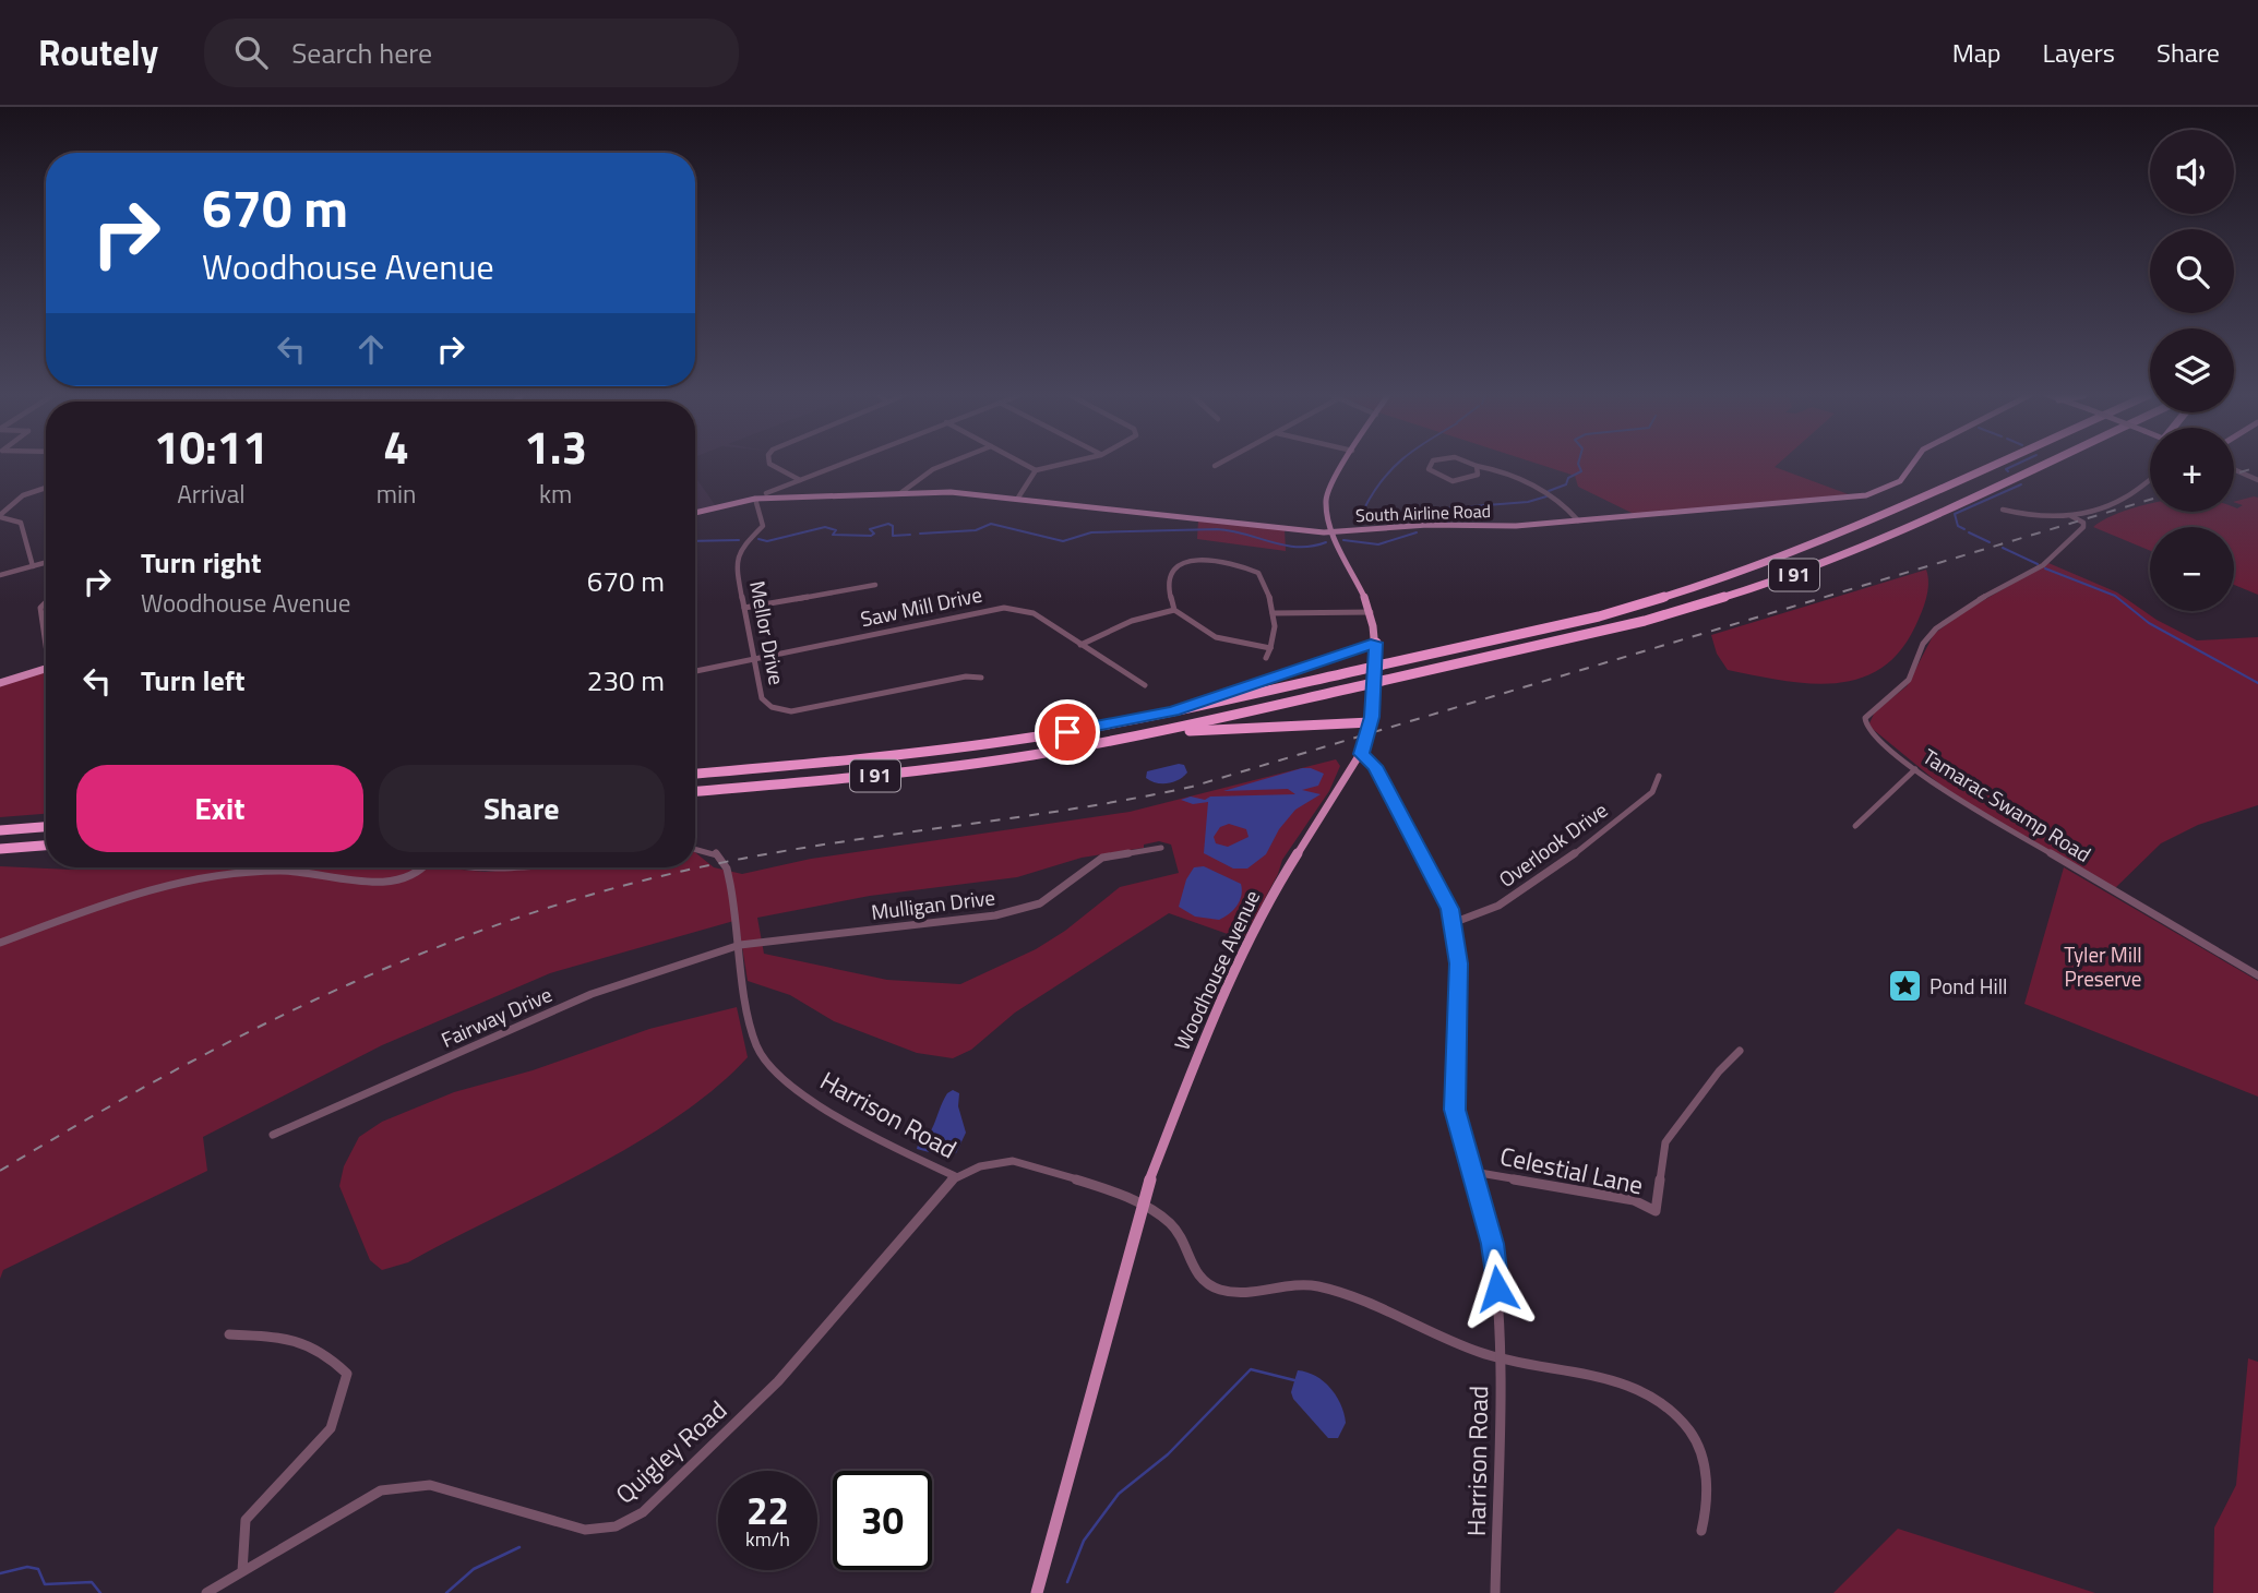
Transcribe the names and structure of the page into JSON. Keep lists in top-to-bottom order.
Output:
{
  "streets": {
    "highway": ["I 91"],
    "main road": ["South Airline Road", "Woodhouse Avenue"],
    "street": [
      "Saw Mill Drive",
      "Mellor Drive",
      "Tamarac Swamp Road",
      "Overlook Drive",
      "Mulligan Drive",
      "Fairway Drive",
      "Harrison Road",
      "Celestial Lane",
      "Quigley Road"
    ]
  },
  "crossings": [
    ["South Airline Road", "Mellor Drive"],
    ["South Airline Road", "Woodhouse Avenue"],
    ["Saw Mill Drive", "Mellor Drive"],
    ["Mulligan Drive", "Fairway Drive"],
    ["Mulligan Drive", "Harrison Road"],
    ["Woodhouse Avenue", "Harrison Road"],
    ["Fairway Drive", "Harrison Road"],
    ["Harrison Road", "Quigley Road"]
  ],
  "parks": ["Tyler Mill Preserve"],
  "places": {
    "place": ["Pond Hill"]
  },
  "page": {
    "header": "Routely",
    "search": "Search here",
    "nav": ["Map", "Layers", "Share"],
    "map_buttons": ["+", "−"],
    "turn": ["670 m", "Woodhouse Avenue"],
    "eta": [
      "10:11",
      "Arrival",
      "4",
      "min",
      "1.3",
      "km"
    ],
    "list": [
      {
        "name": "Turn right",
        "note": "Woodhouse Avenue",
        "value": "670 m"
      },
      {
        "name": "Turn left",
        "value": "230 m"
      }
    ],
    "buttons": ["Exit", "Share"],
    "speed": "22 km/h",
    "limit": "30"
  }
}
